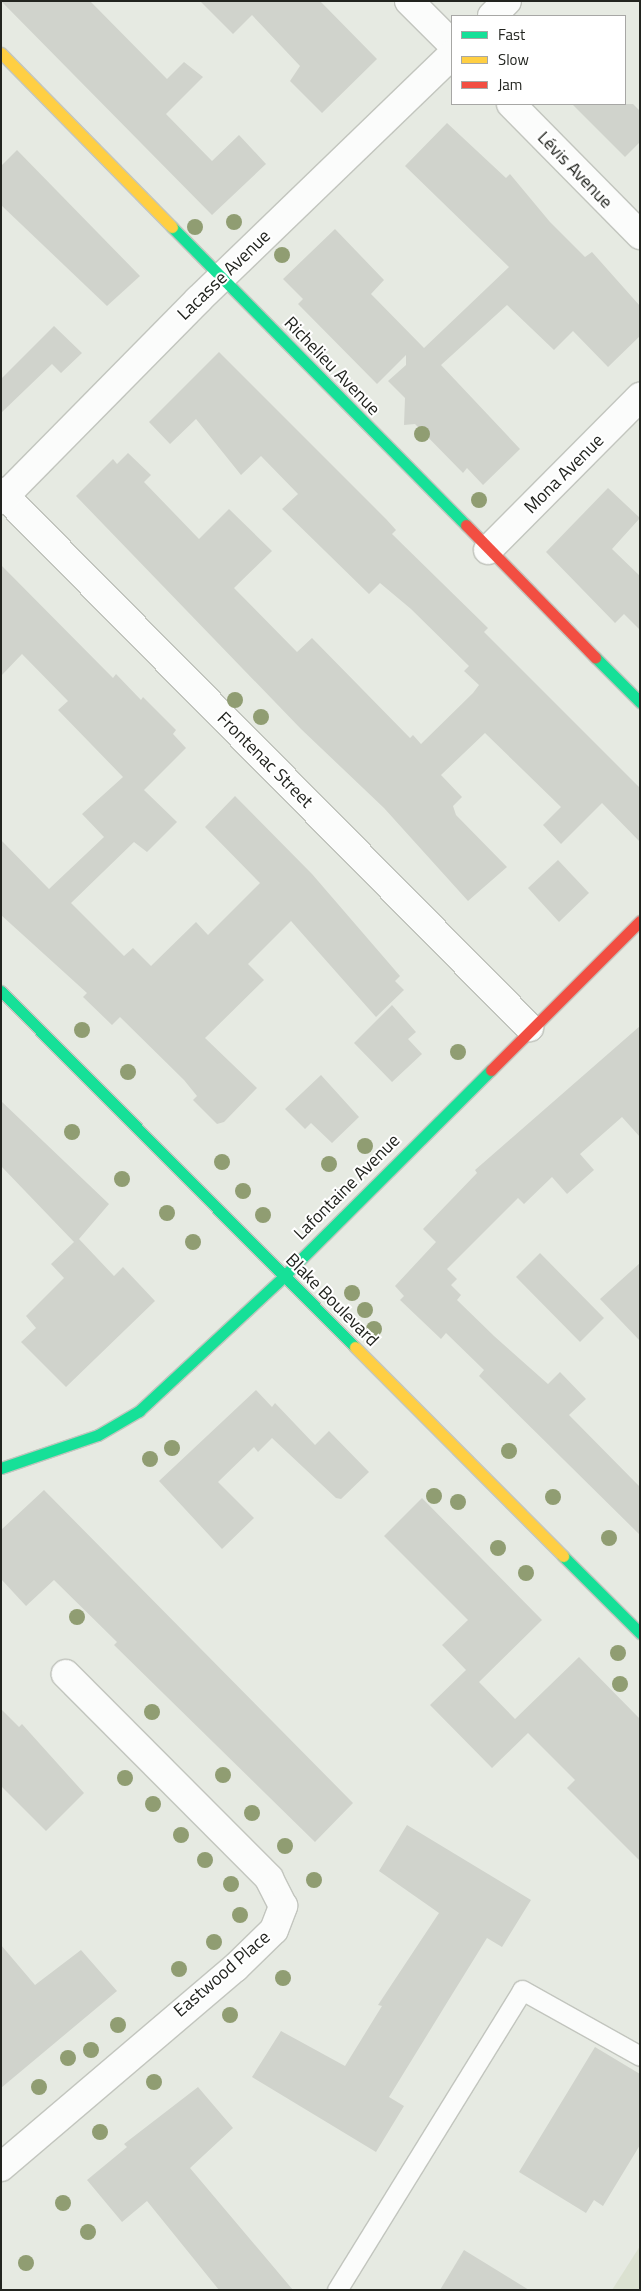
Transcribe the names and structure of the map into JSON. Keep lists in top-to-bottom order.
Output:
{
  "streets": {
    "street": [
      "Lévis Avenue",
      "Lacasse Avenue",
      "Richelieu Avenue",
      "Mona Avenue",
      "Frontenac Street",
      "Lafontaine Avenue",
      "Blake Boulevard",
      "Eastwood Place"
    ]
  },
  "crossings": [
    ["Lacasse Avenue", "Richelieu Avenue"],
    ["Lacasse Avenue", "Frontenac Street"],
    ["Richelieu Avenue", "Mona Avenue"],
    ["Frontenac Street", "Lafontaine Avenue"],
    ["Lafontaine Avenue", "Blake Boulevard"]
  ],
  "legend": ["Fast", "Slow", "Jam"]
}
